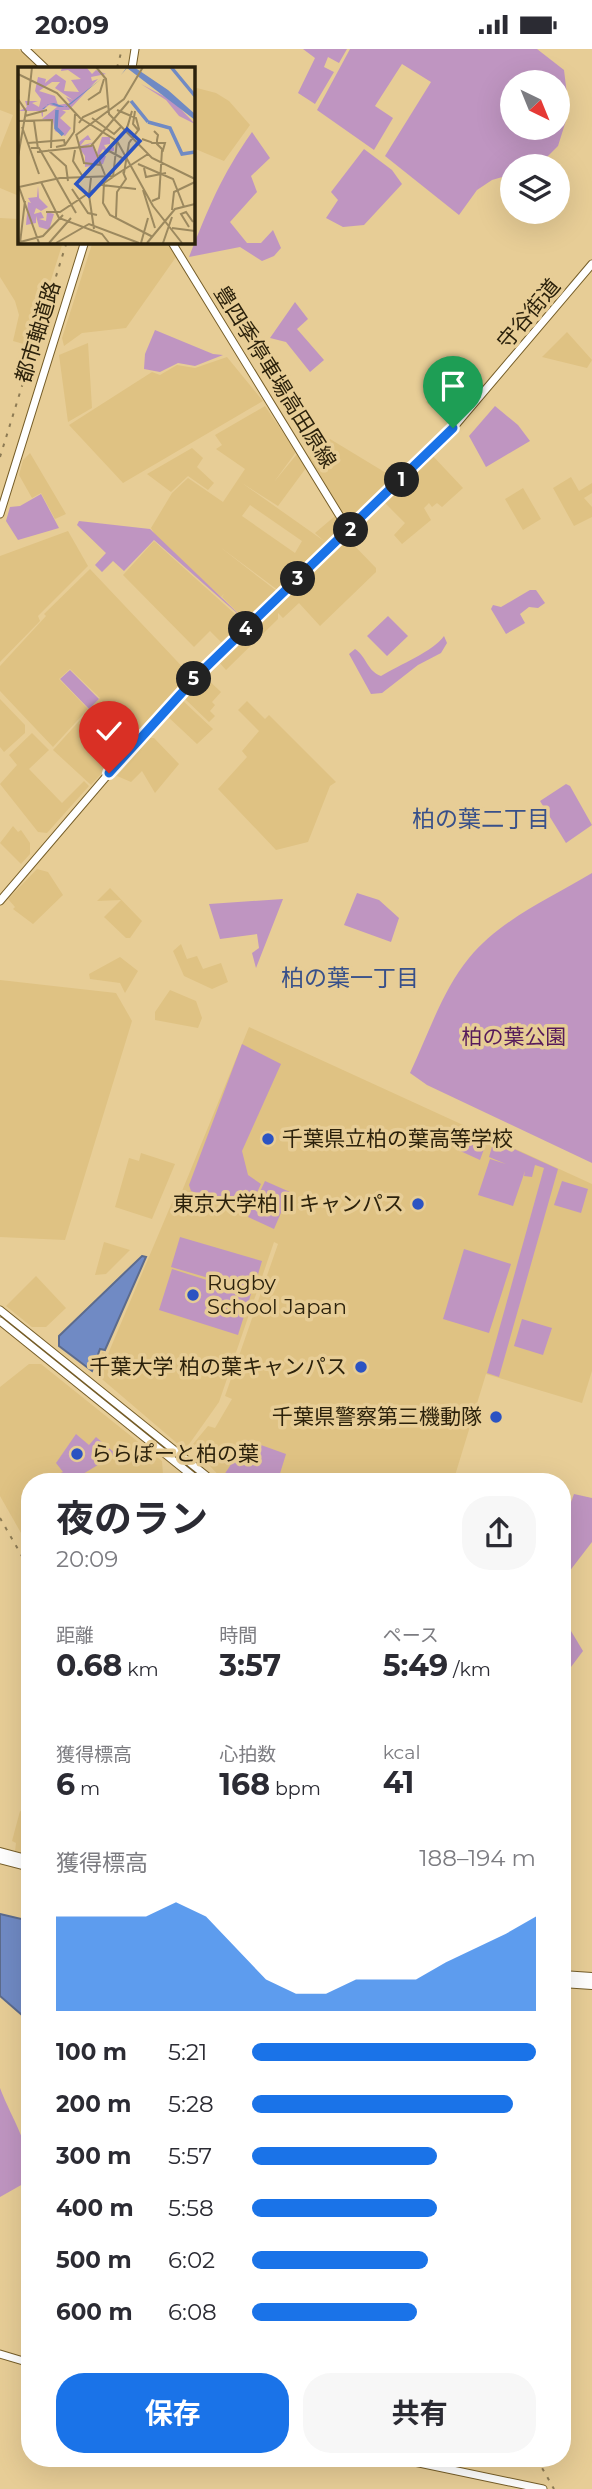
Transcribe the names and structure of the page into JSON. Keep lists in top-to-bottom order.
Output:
{
  "streets": {
    "main road": ["守谷街道", "都市軸道路", "豊四季停車場高田原線"]
  },
  "crossings": [
    ["守谷街道", "豊四季停車場高田原線"]
  ],
  "districts": ["柏の葉二丁目", "柏の葉一丁目"],
  "parks": ["柏の葉公園"],
  "places": [
    "千葉県立柏の葉高等学校",
    "東京大学柏Ⅱキャンパス",
    "Rugby School Japan",
    "千葉大学 柏の葉キャンパス",
    "千葉県警察第三機動隊",
    "ららぽーと柏の葉"
  ],
  "north": "bottom right",
  "page": {
    "status": "20:09",
    "pins": [
      "1",
      "2",
      "3",
      "4",
      "5"
    ],
    "heading": ["夜のラン", "20:09"],
    "stats": [
      ["距離", "0.68 km"],
      ["時間", "3:57"],
      ["ペース", "5:49 /km"],
      ["獲得標高", "6 m"],
      ["心拍数", "168 bpm"],
      ["kcal", "41"]
    ],
    "chart": ["獲得標高", "188–194 m"],
    "list": [
      {
        "name": "100 m",
        "note": "5:21"
      },
      {
        "name": "200 m",
        "note": "5:28"
      },
      {
        "name": "300 m",
        "note": "5:57"
      },
      {
        "name": "400 m",
        "note": "5:58"
      },
      {
        "name": "500 m",
        "note": "6:02"
      },
      {
        "name": "600 m",
        "note": "6:08"
      }
    ],
    "buttons": ["保存", "共有"]
  }
}
